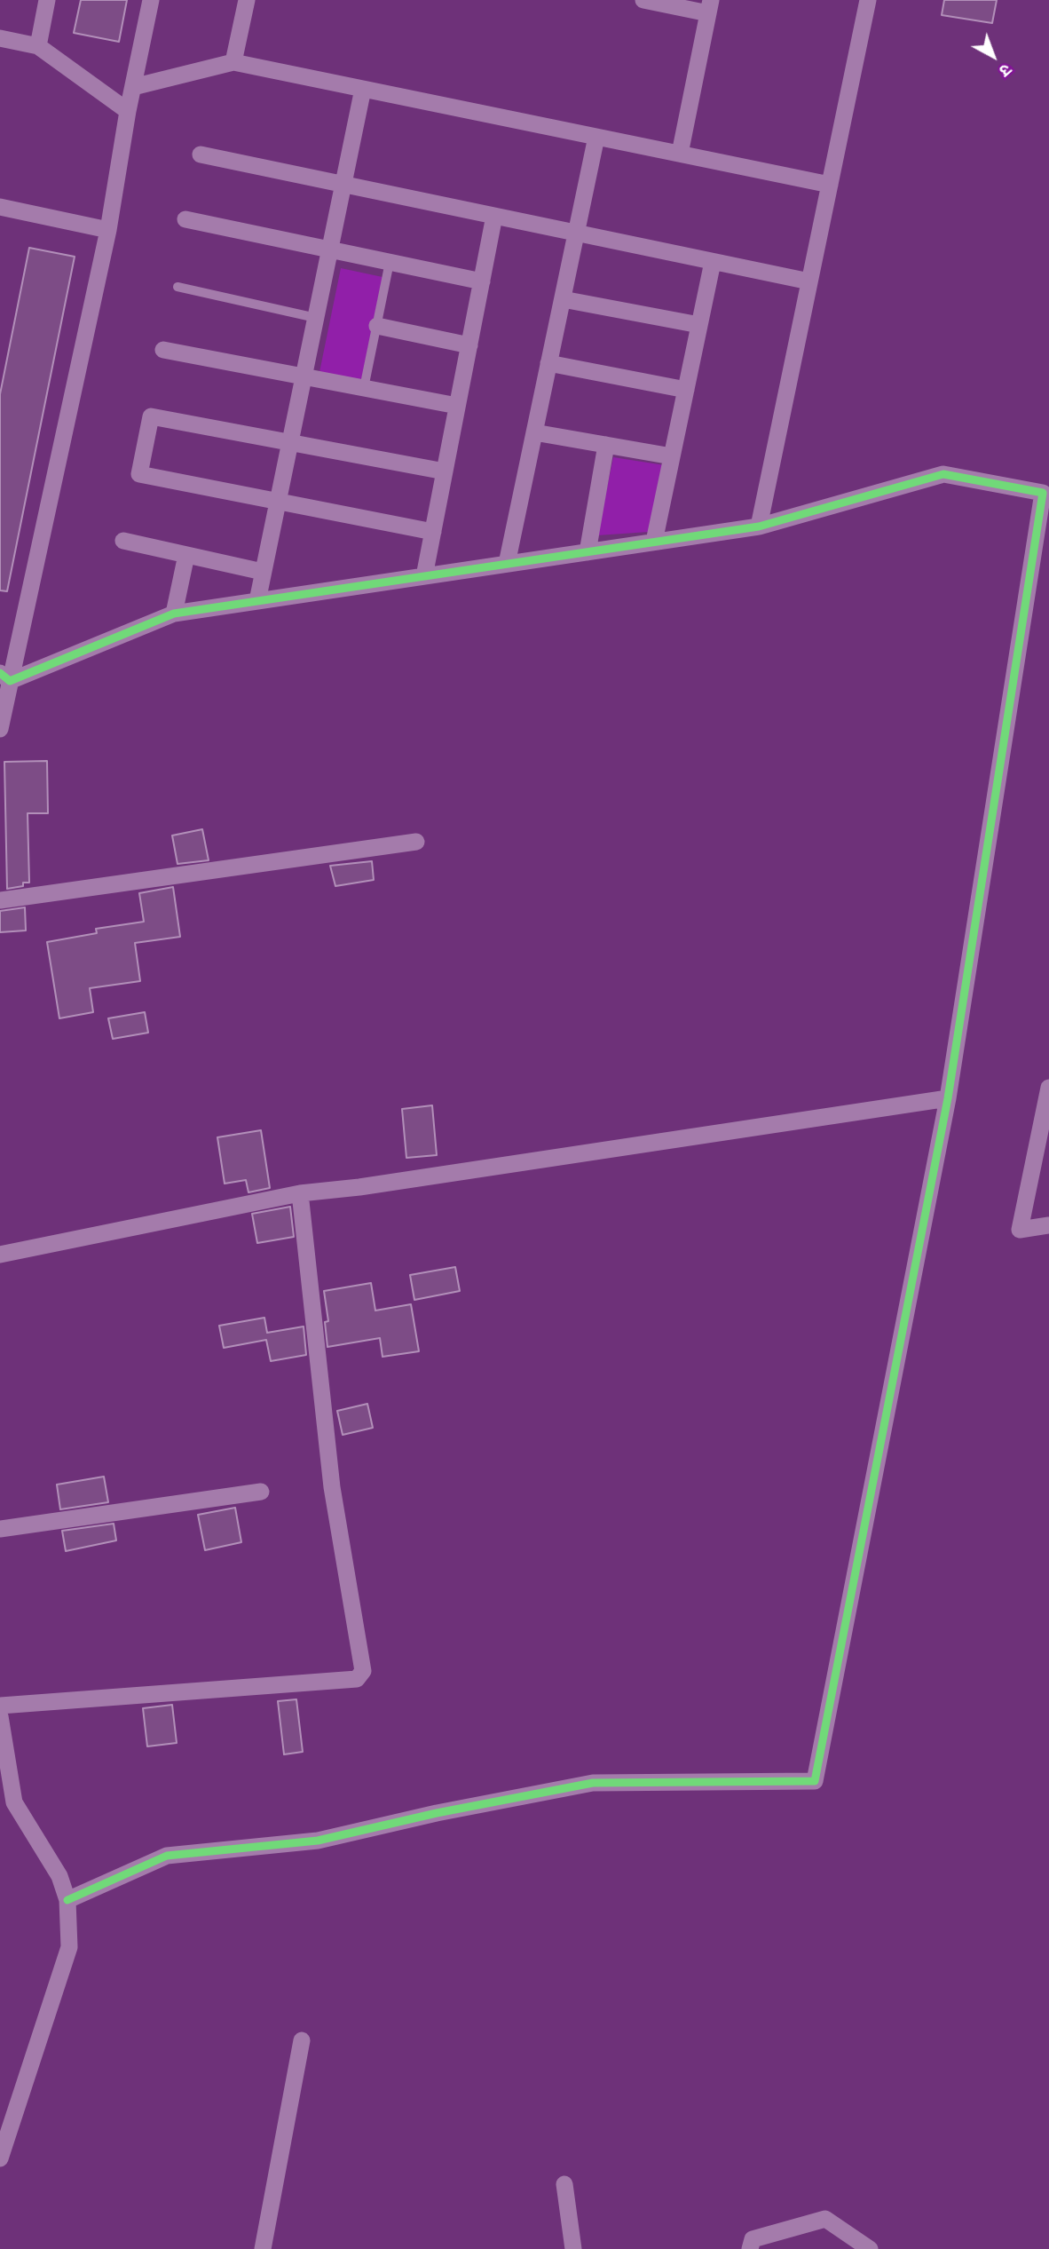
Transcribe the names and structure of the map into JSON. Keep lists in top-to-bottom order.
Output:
{
  "north": "bottom right"
}
